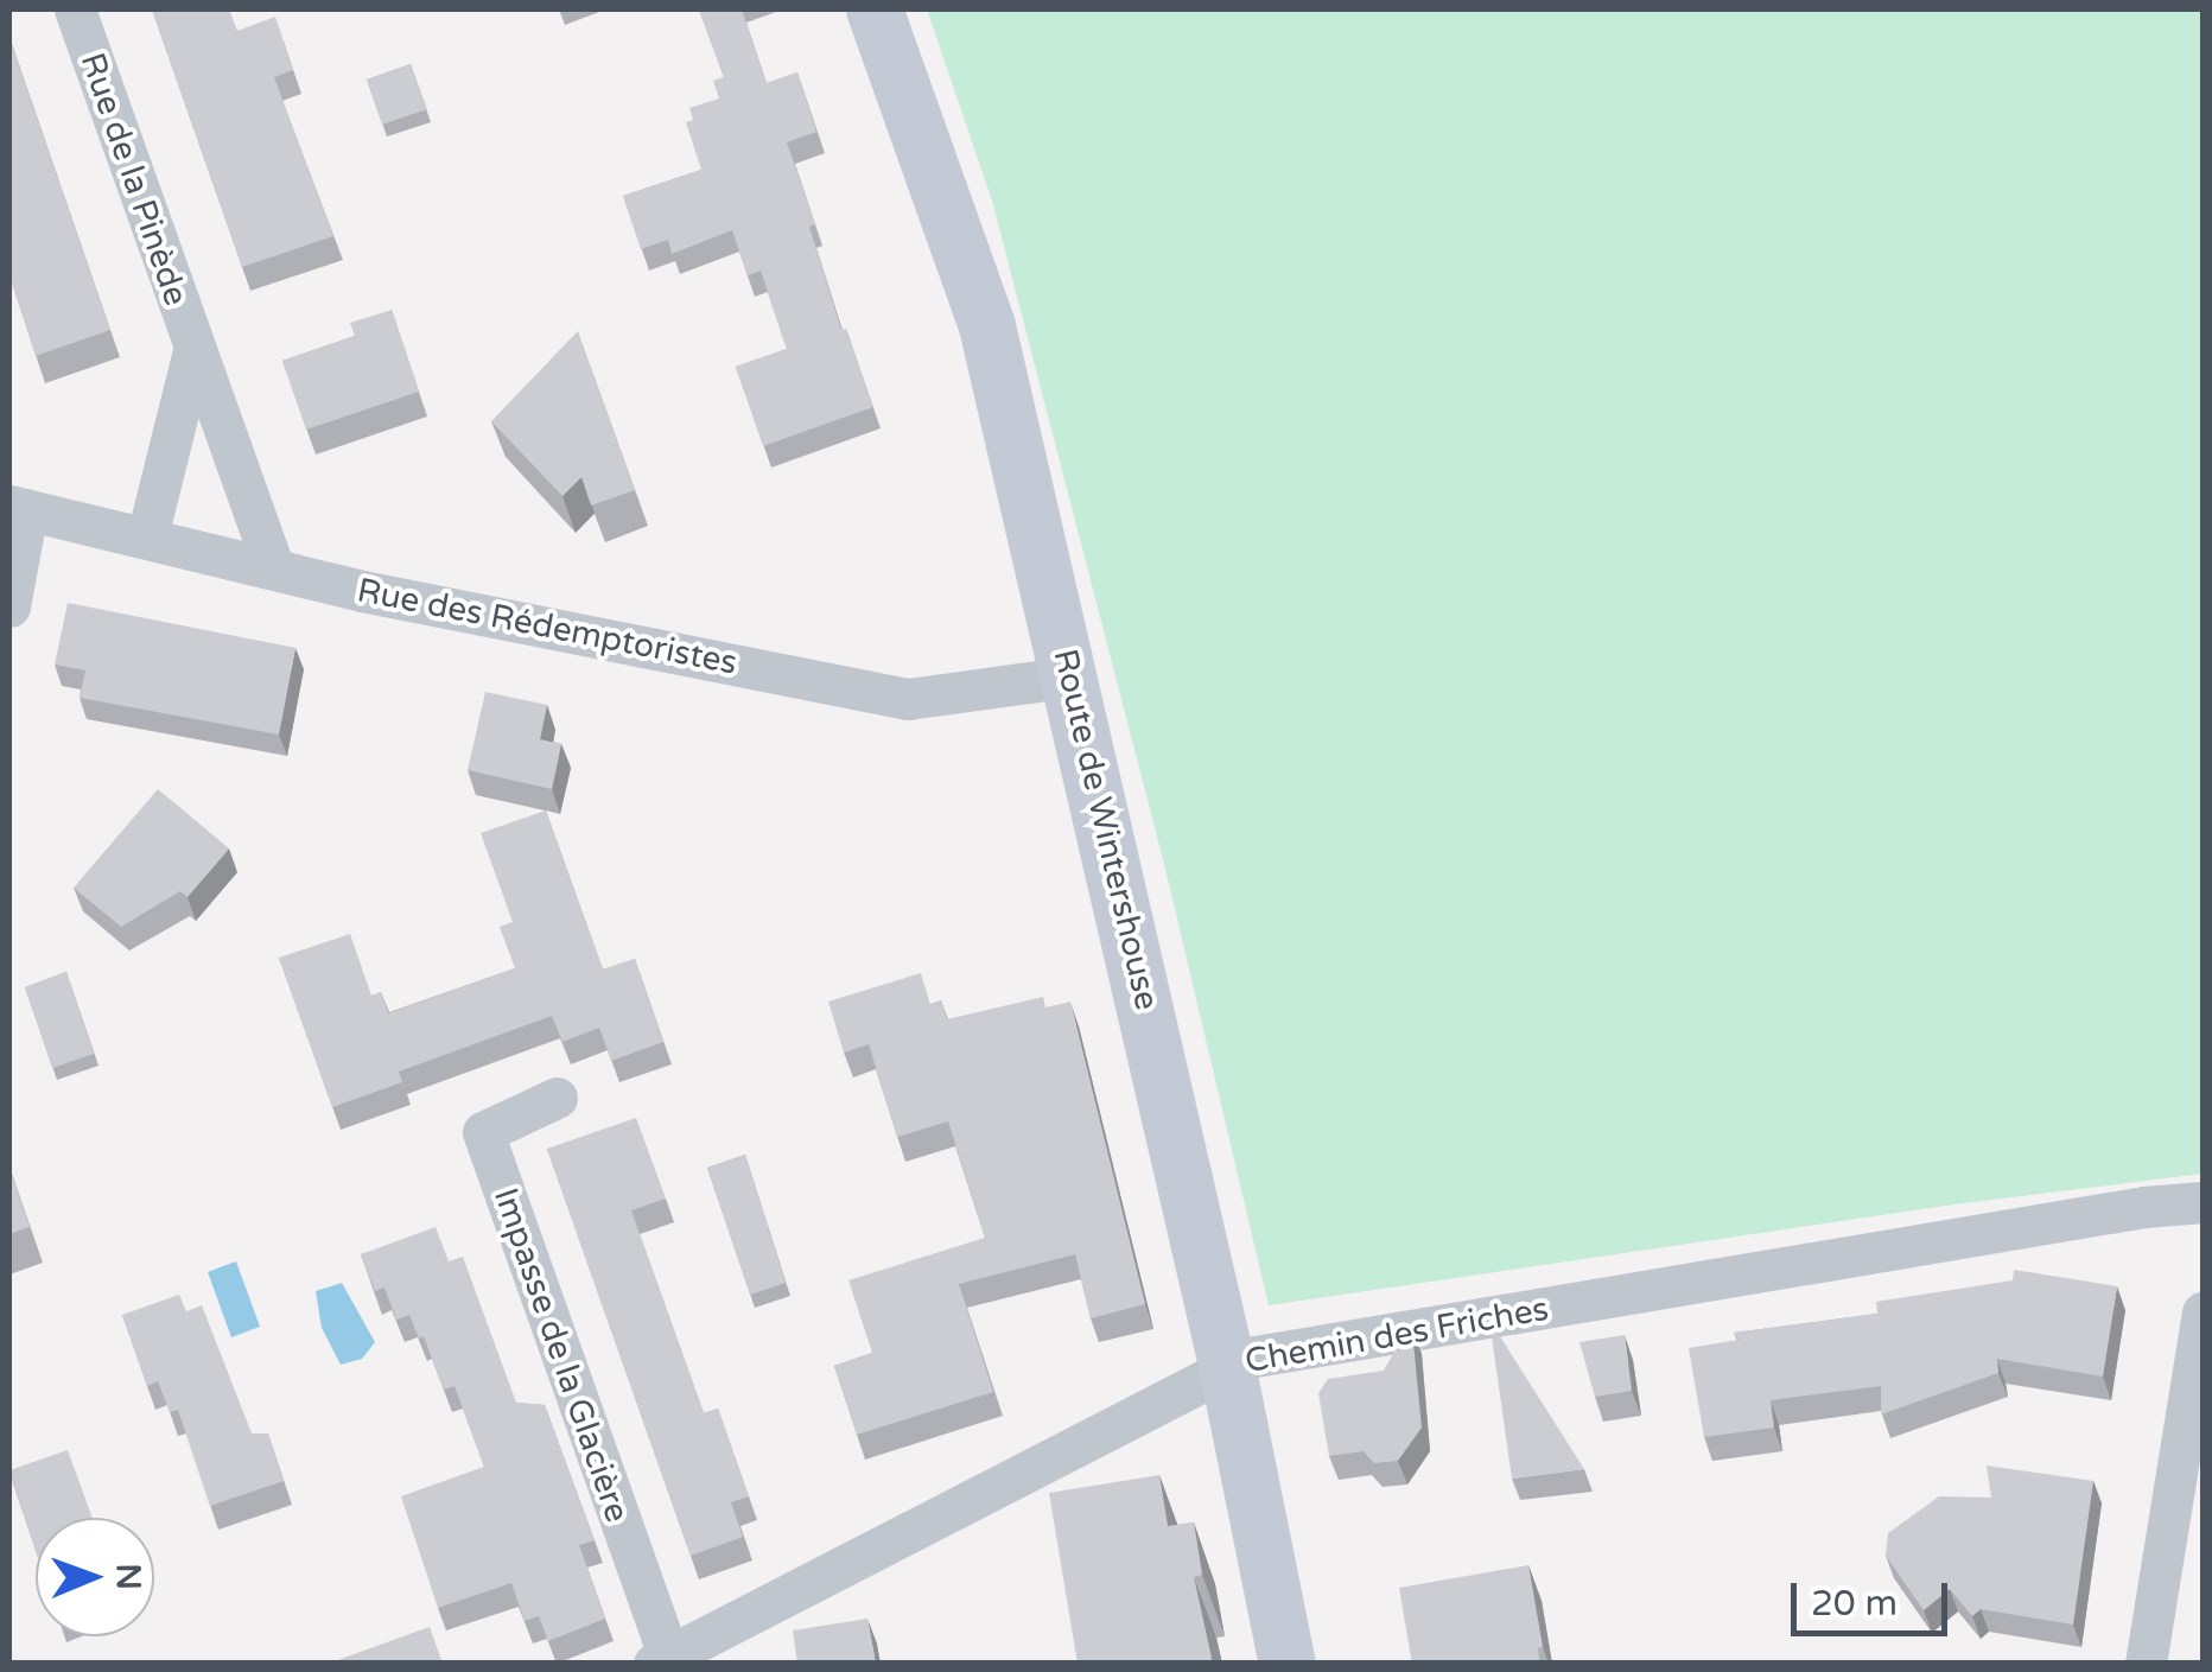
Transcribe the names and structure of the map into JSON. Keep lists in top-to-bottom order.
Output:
{
  "streets": {
    "street": [
      "Rue de la Pinède",
      "Rue des Rédemptoristes",
      "Route de Wintershouse",
      "Chemin des Friches",
      "Impasse de la Glacière"
    ]
  },
  "crossings": [
    ["Rue de la Pinède", "Rue des Rédemptoristes"],
    ["Rue des Rédemptoristes", "Route de Wintershouse"],
    ["Route de Wintershouse", "Chemin des Friches"],
    ["Chemin des Friches", "Impasse de la Glacière"]
  ],
  "scale_bar": "20 m",
  "north": "right"
}
